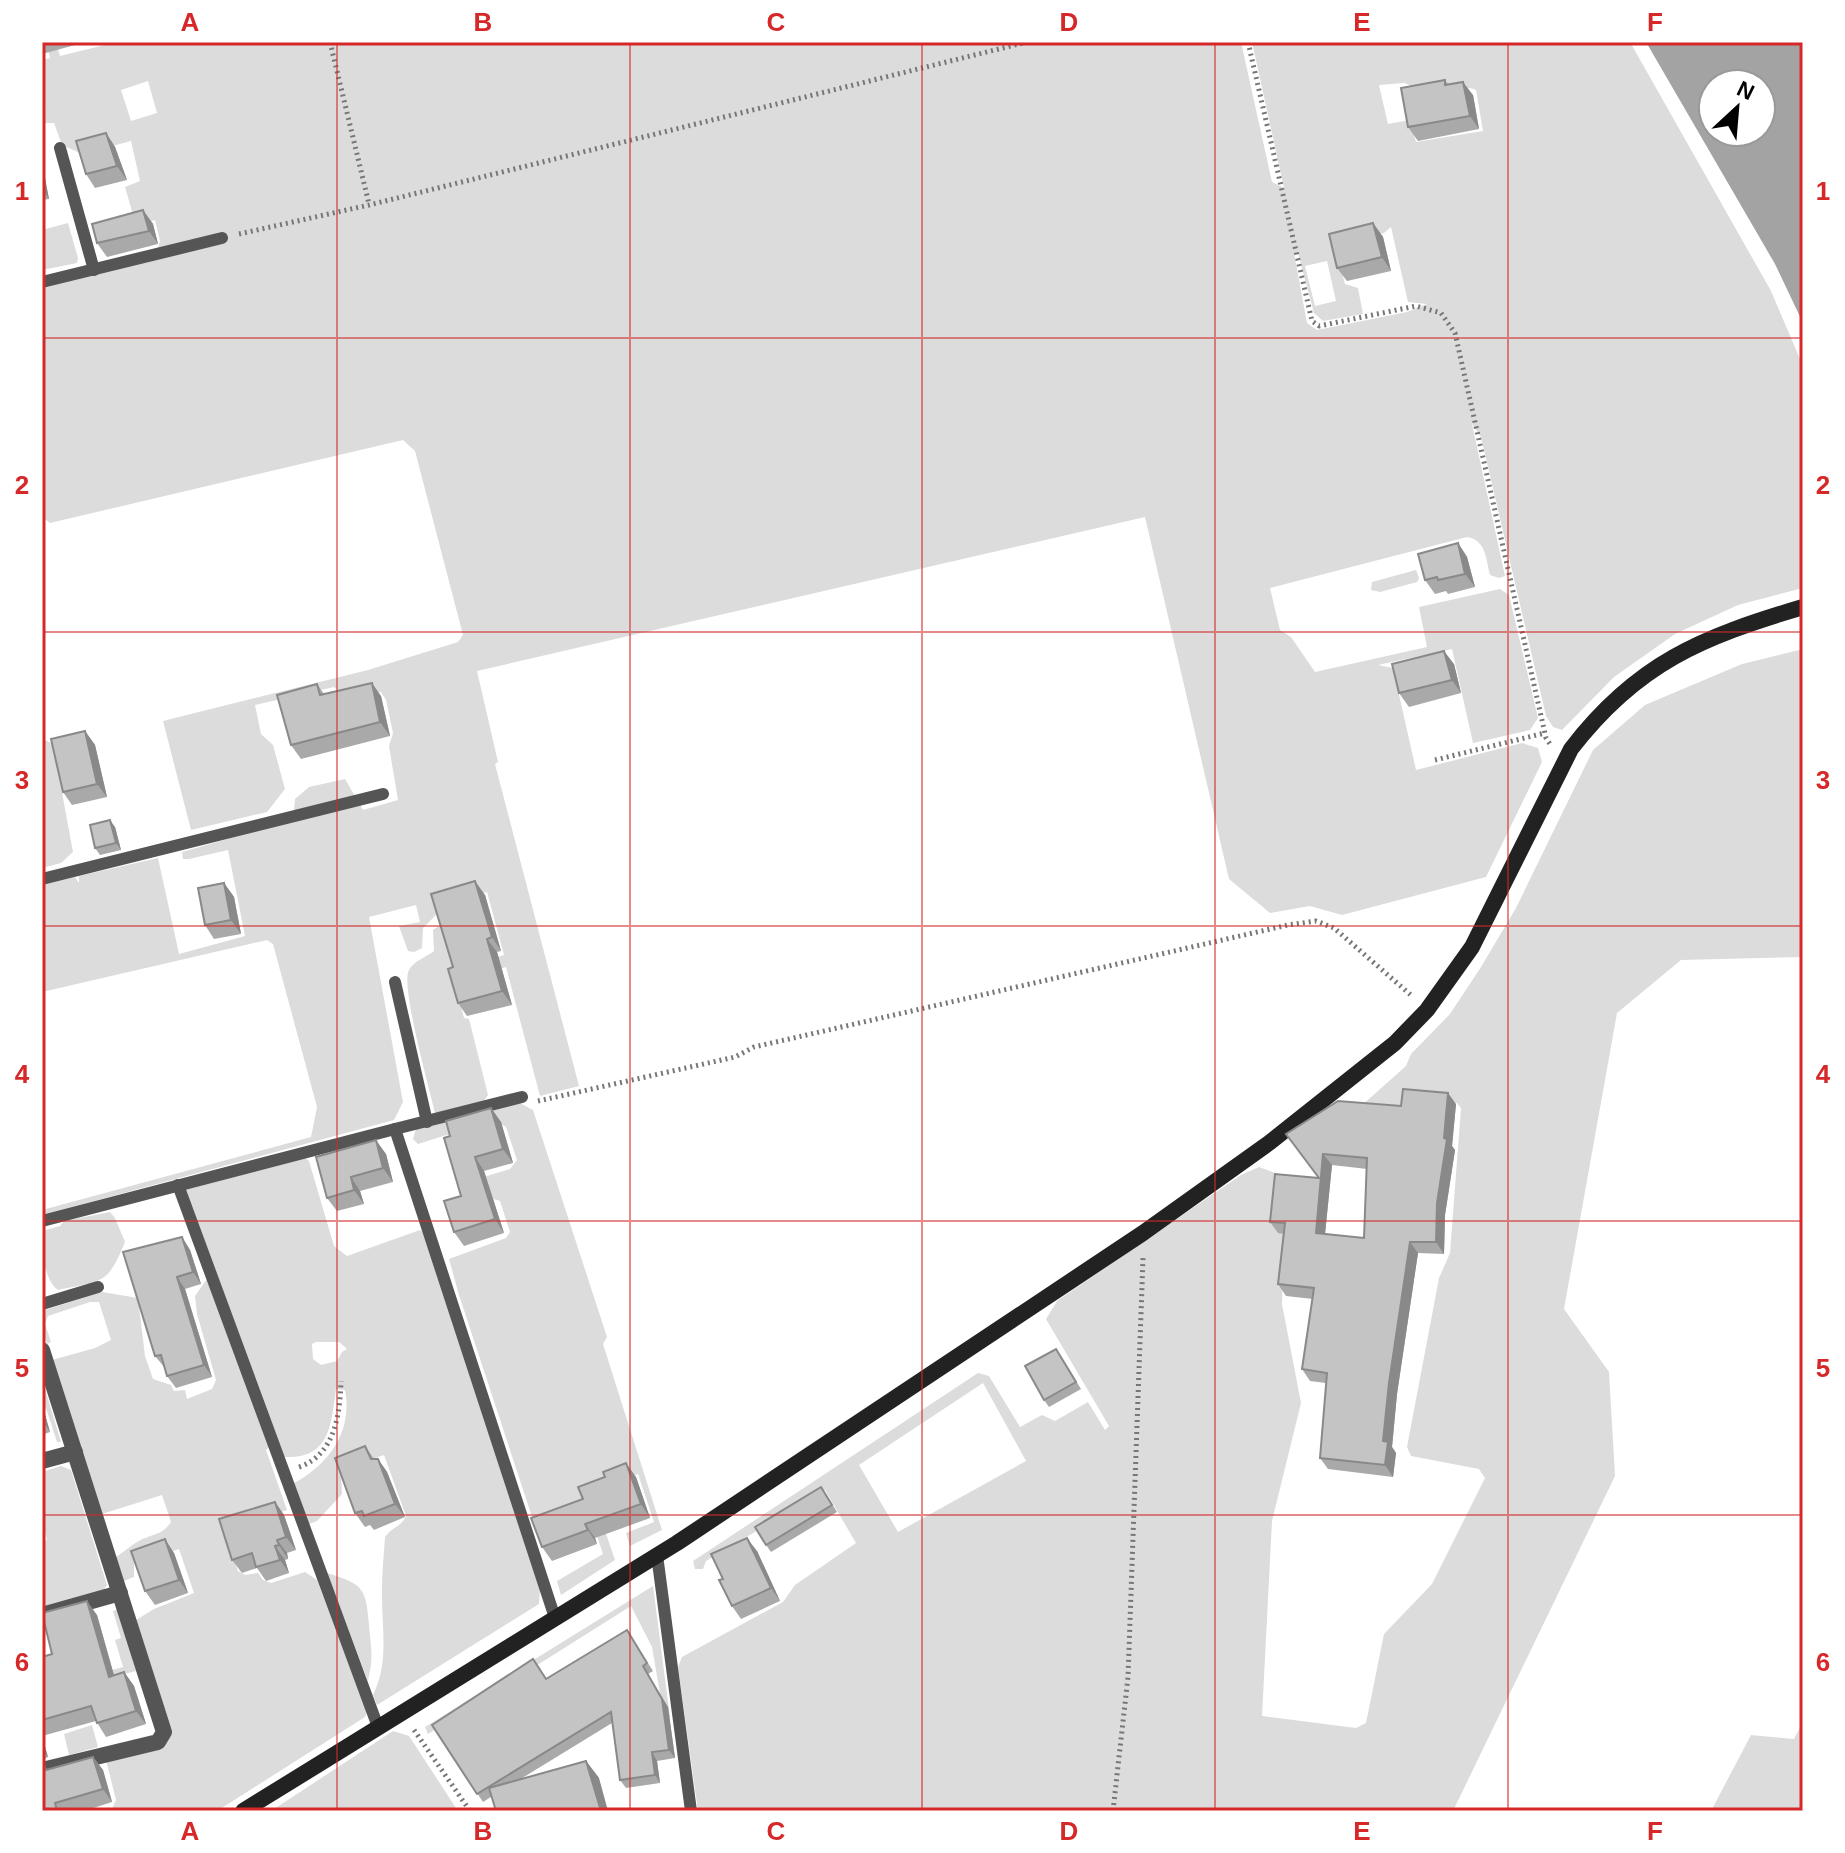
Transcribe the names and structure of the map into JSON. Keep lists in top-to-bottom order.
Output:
{
  "north": "top right",
  "grid": {
    "columns": [
      "A",
      "B",
      "C",
      "D",
      "E",
      "F"
    ],
    "rows": [
      "1",
      "2",
      "3",
      "4",
      "5",
      "6"
    ]
  }
}
